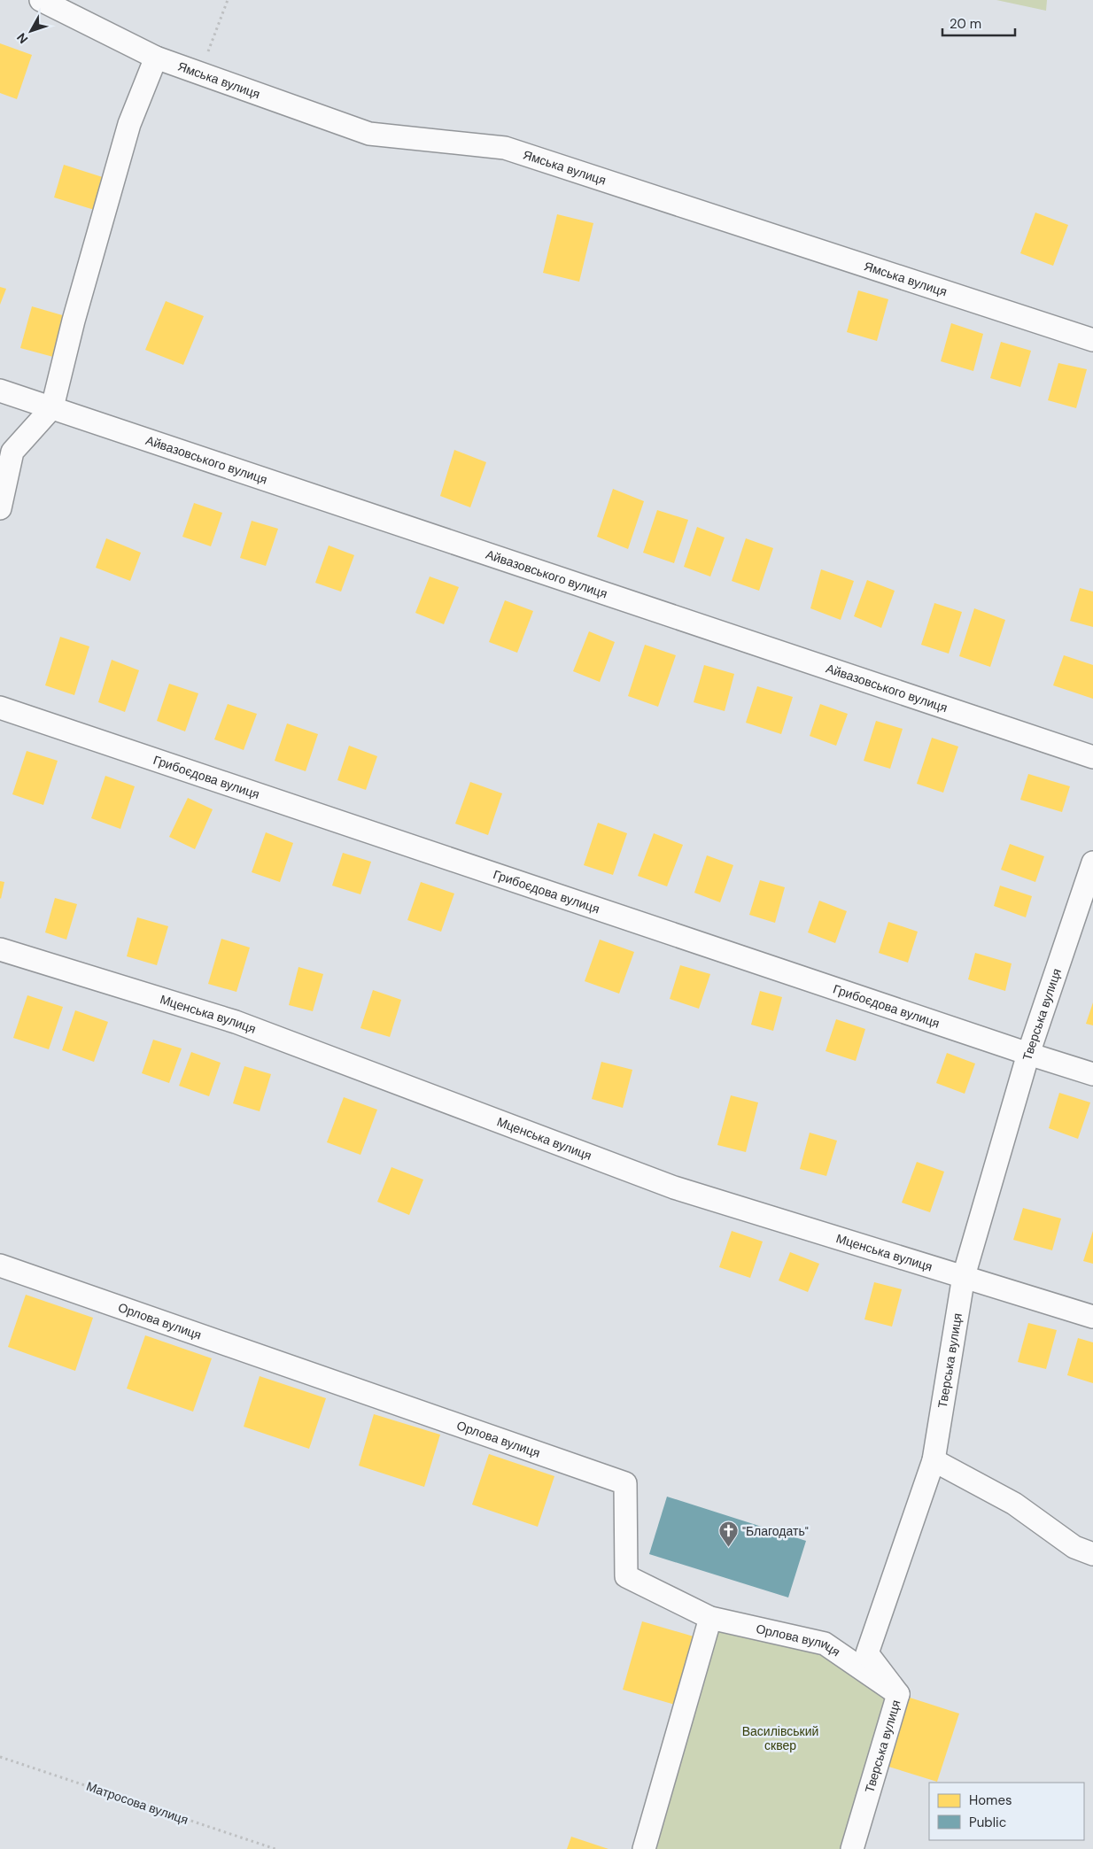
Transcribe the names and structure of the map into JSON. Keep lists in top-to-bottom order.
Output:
{
  "streets": {
    "street": [
      "Ямська вулиця",
      "Айвазовського вулиця",
      "Грибоєдова вулиця",
      "Мценська вулиця",
      "Тверська вулиця",
      "Орлова вулиця"
    ],
    "path": ["Матросова вулиця"]
  },
  "crossings": [
    ["Грибоєдова вулиця", "Тверська вулиця"],
    ["Мценська вулиця", "Тверська вулиця"],
    ["Тверська вулиця", "Орлова вулиця"]
  ],
  "parks": ["Василівський сквер"],
  "places": {
    "church": ["\"Благодать\""]
  },
  "legend": ["Homes", "Public"],
  "scale_bar": "20 m",
  "north": "bottom left"
}
